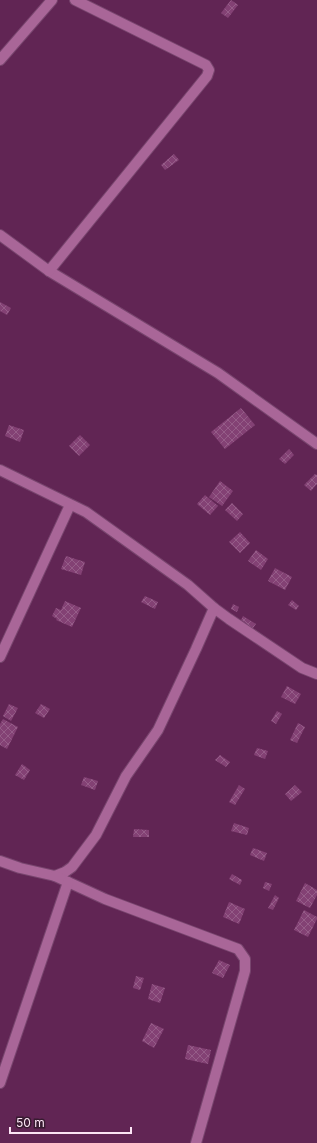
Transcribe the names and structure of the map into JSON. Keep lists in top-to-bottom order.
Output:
{
  "scale_bar": "50 m"
}
